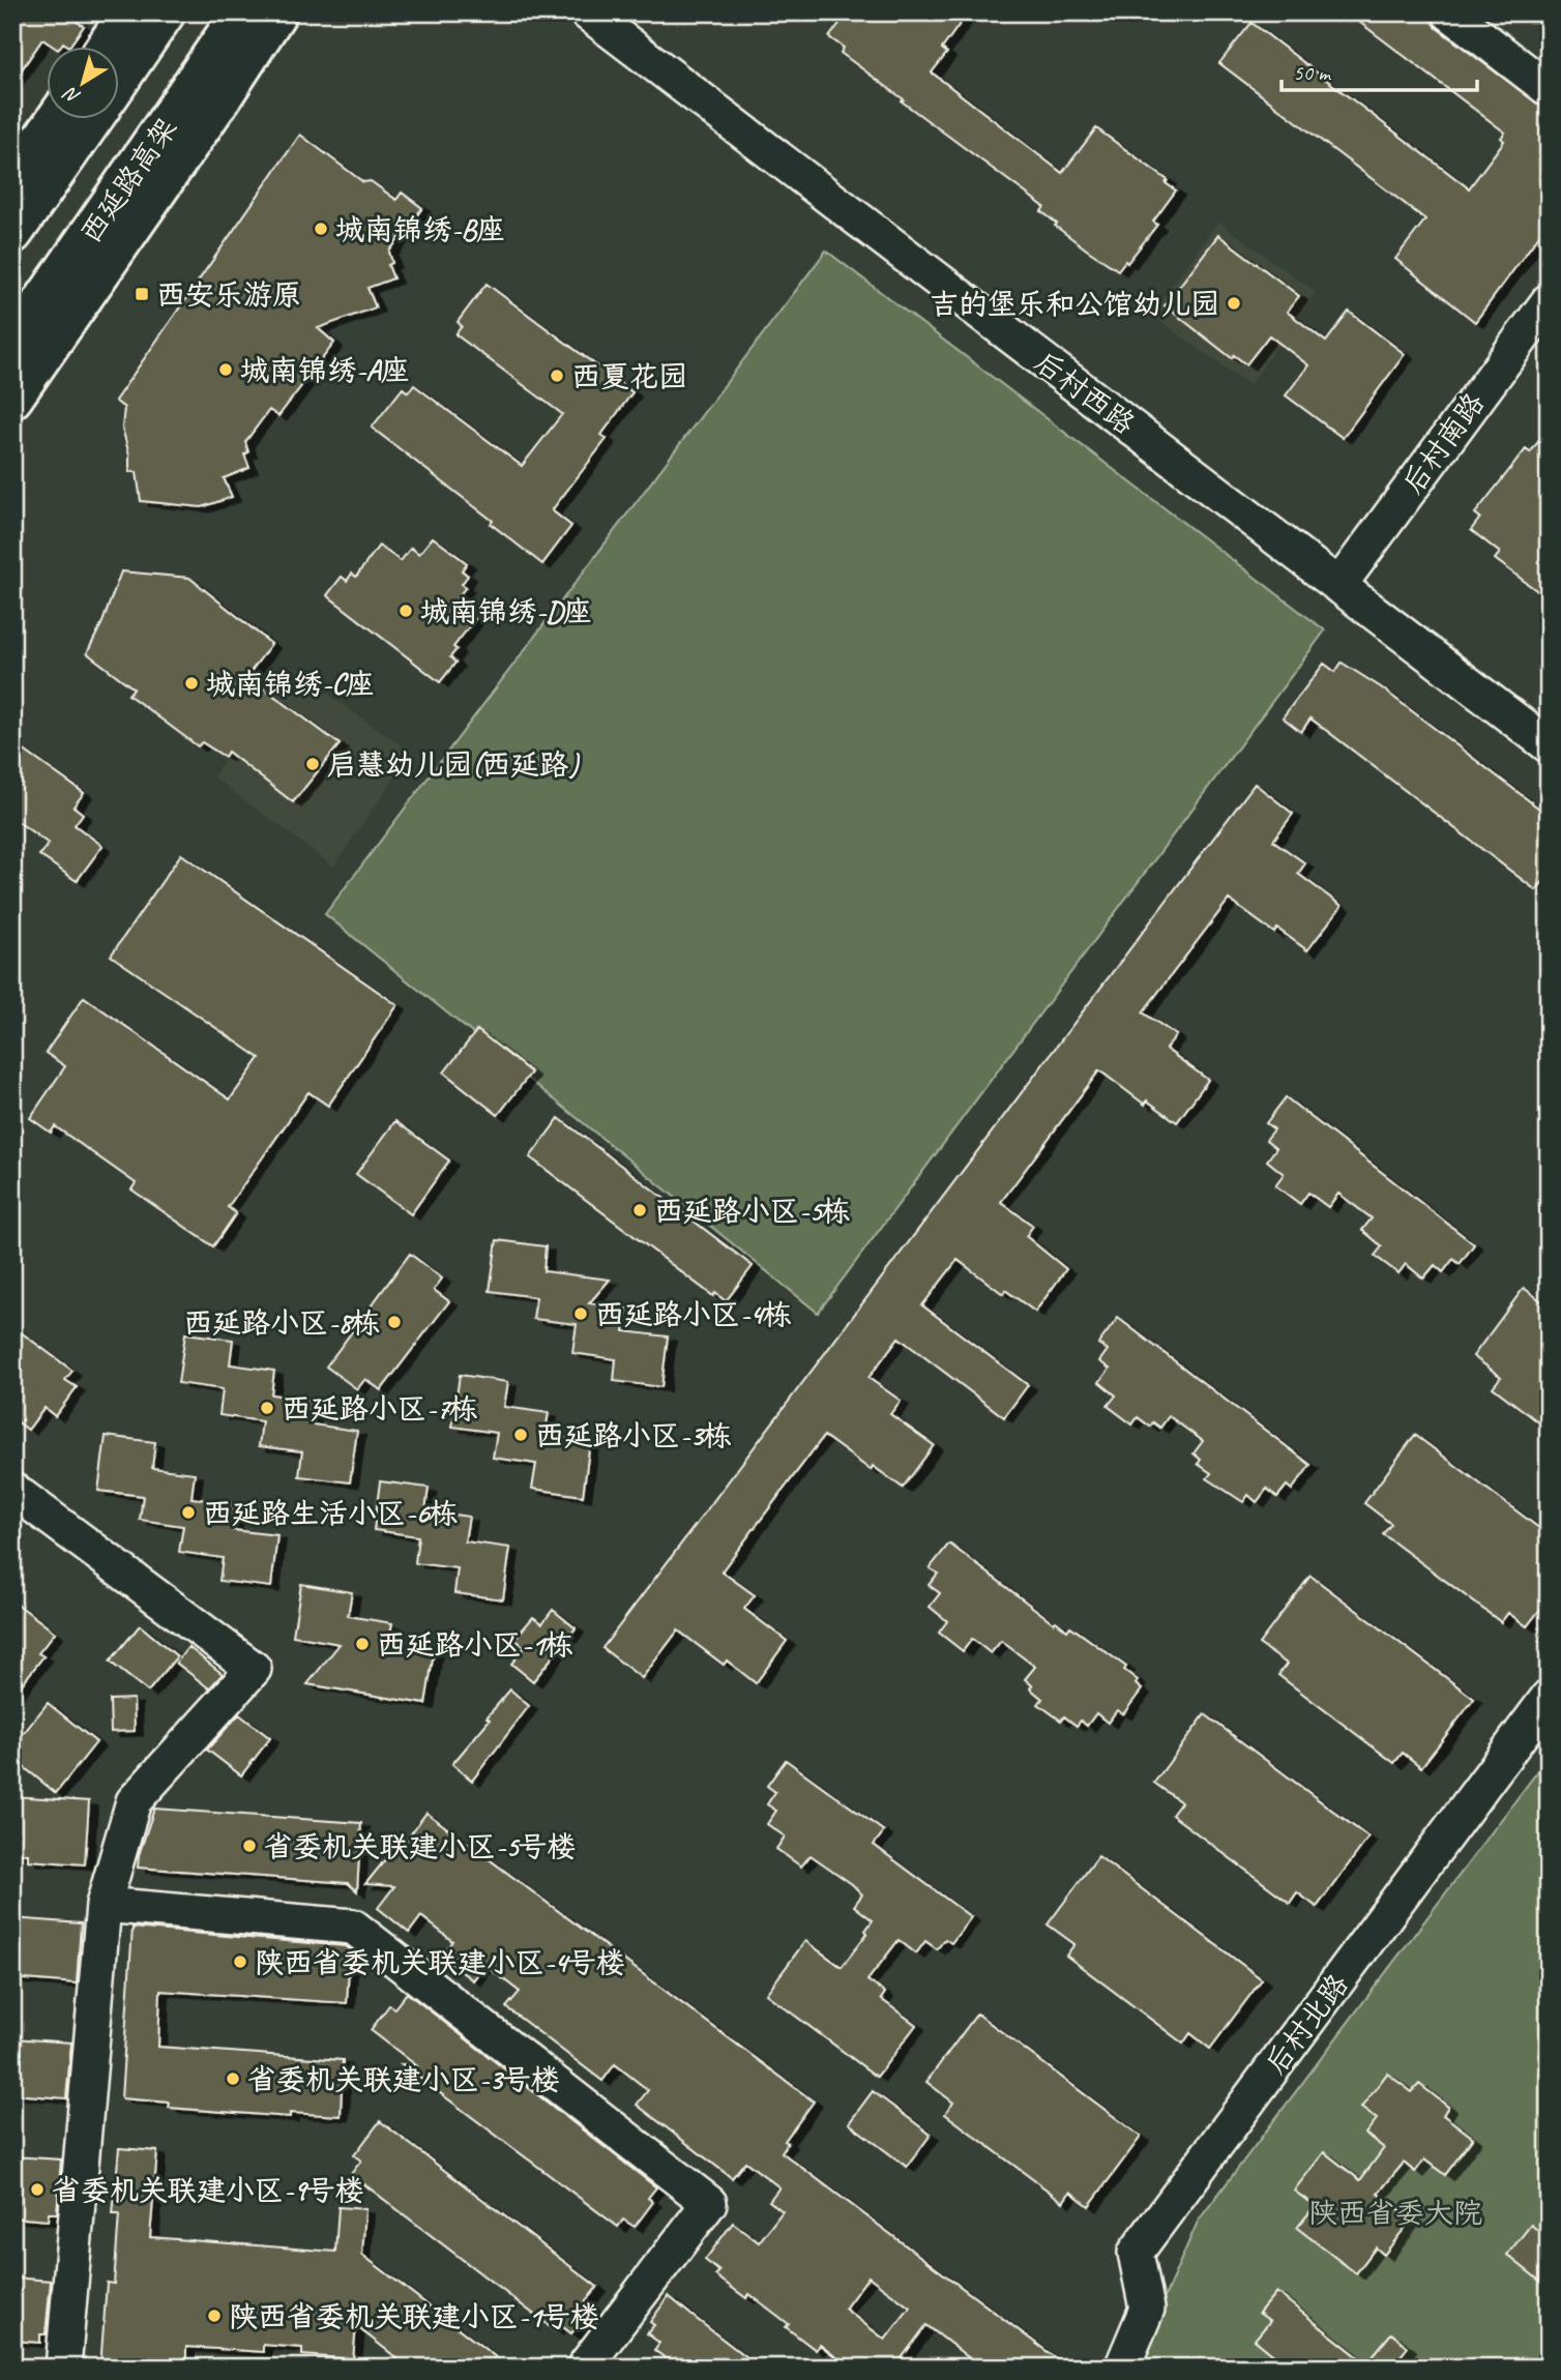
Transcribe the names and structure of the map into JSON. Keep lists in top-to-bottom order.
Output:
{
  "streets": {
    "main road": ["西延路高架"],
    "street": ["后村西路", "后村南路", "后村北路"]
  },
  "crossings": [
    ["后村西路", "后村南路"]
  ],
  "parks": ["陕西省委大院"],
  "places": {
    "other": [
      "城南锦绣-B座",
      "吉的堡乐和公馆幼儿园",
      "城南锦绣-A座",
      "西夏花园",
      "城南锦绣-D座",
      "城南锦绣-C座",
      "启慧幼儿园(西延路)",
      "西延路小区-5栋",
      "西延路小区-4栋",
      "西延路小区-8栋",
      "西延路小区-7栋",
      "西延路小区-3栋",
      "西延路生活小区-6栋",
      "西延路小区-1栋",
      "省委机关联建小区-5号楼",
      "陕西省委机关联建小区-4号楼",
      "省委机关联建小区-3号楼",
      "省委机关联建小区-9号楼",
      "陕西省委机关联建小区-1号楼"
    ],
    "transit": ["西安乐游原"]
  },
  "scale_bar": "50 m",
  "north": "bottom left"
}
